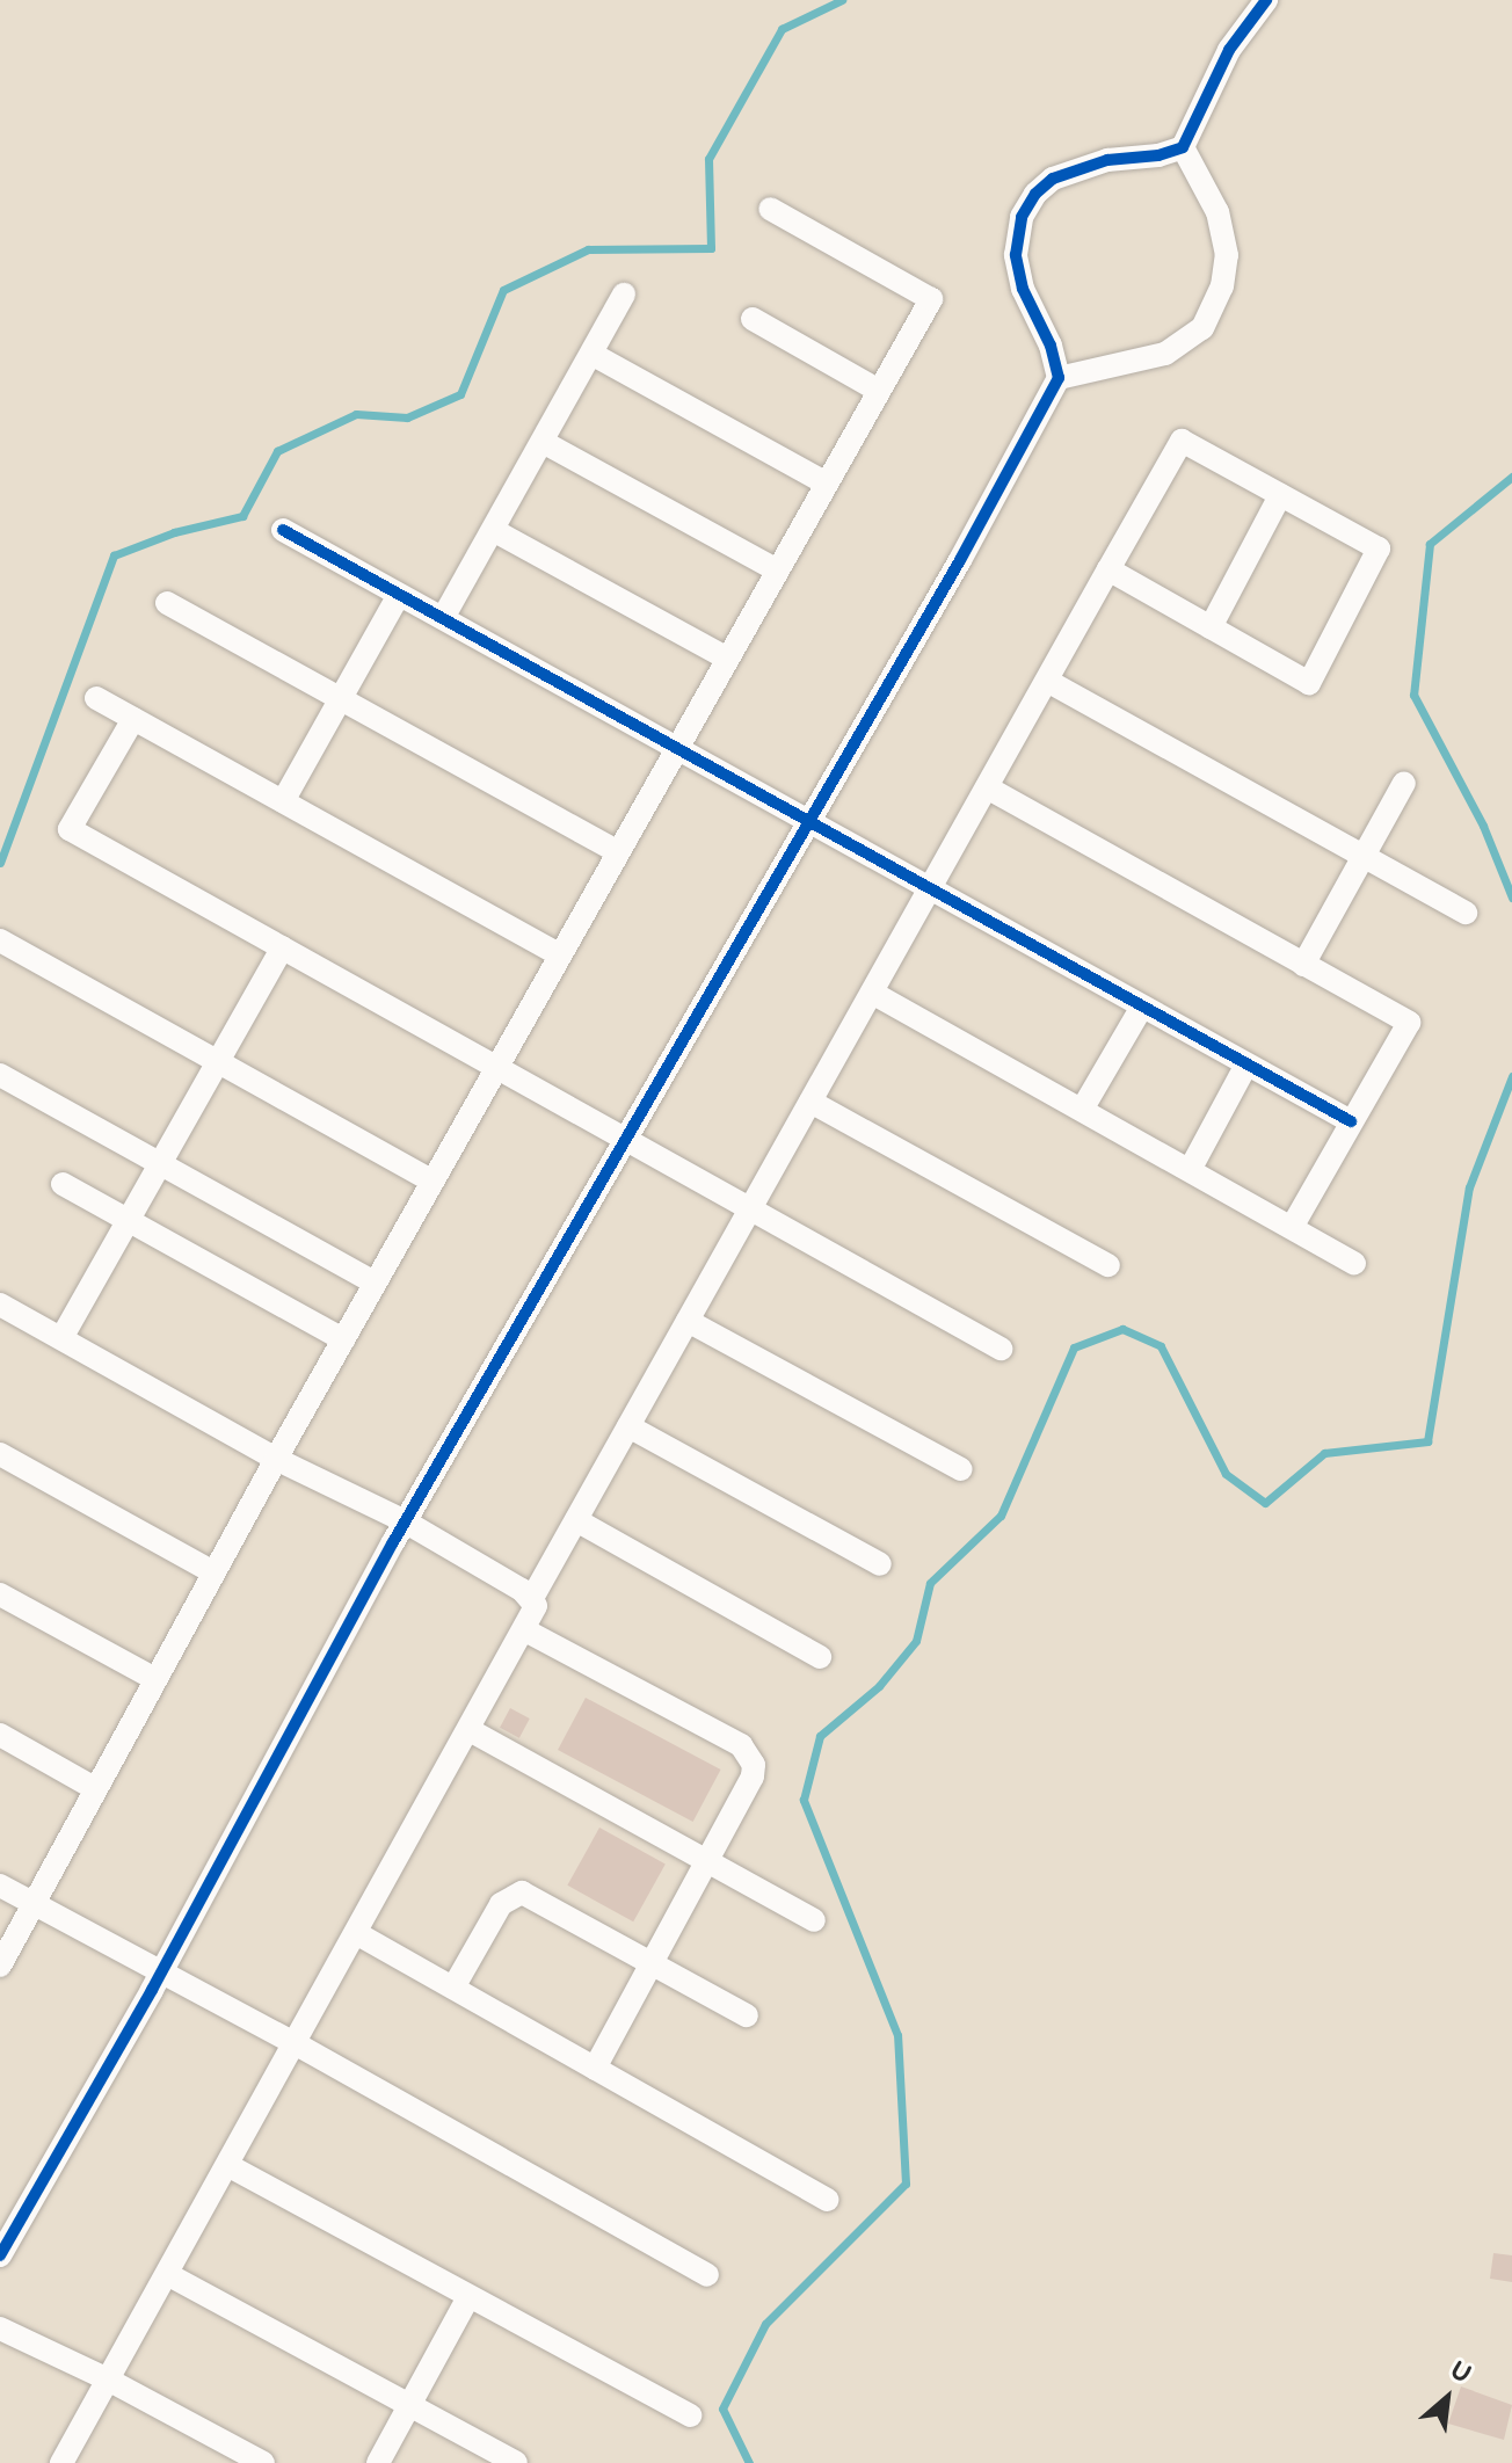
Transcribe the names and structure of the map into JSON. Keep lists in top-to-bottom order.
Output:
{
  "north": "top right"
}
